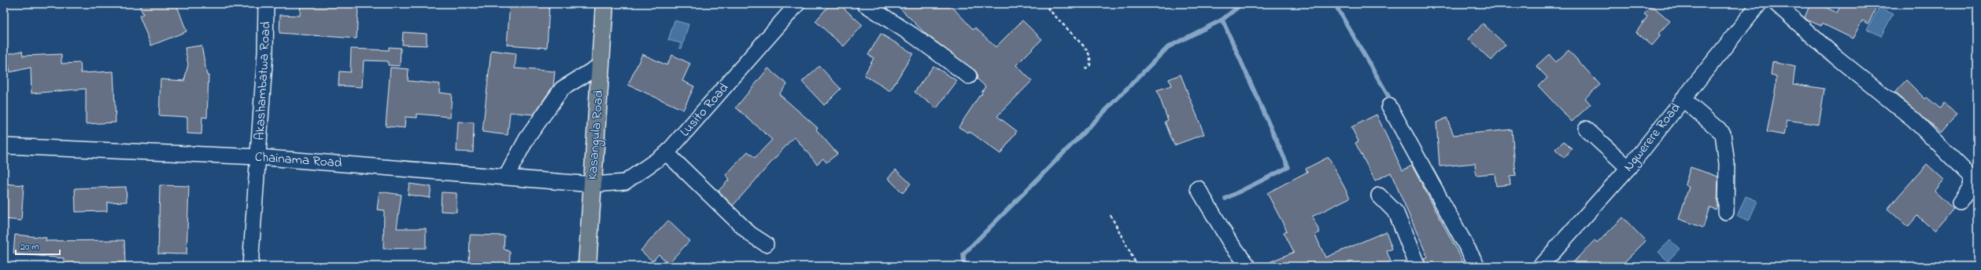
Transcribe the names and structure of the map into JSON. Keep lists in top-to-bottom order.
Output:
{
  "streets": {
    "main road": ["Kasangula Road"],
    "street": [
      "Akashambatwa Road",
      "Lusito Road",
      "Ngwerere Road",
      "Chainama Road"
    ]
  },
  "crossings": [
    ["Akashambatwa Road", "Chainama Road"],
    ["Lusito Road", "Kasangula Road"],
    ["Lusito Road", "Chainama Road"],
    ["Kasangula Road", "Chainama Road"]
  ],
  "scale_bar": "20 m"
}
